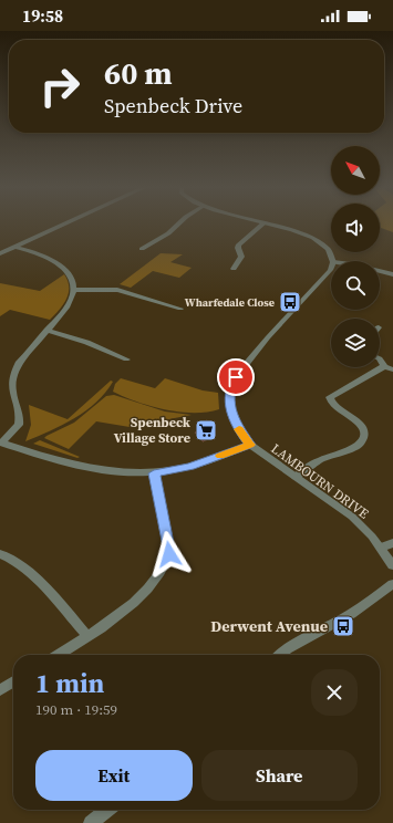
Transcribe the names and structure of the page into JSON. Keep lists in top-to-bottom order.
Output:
{
  "streets": {
    "street": ["LAMBOURN DRIVE"]
  },
  "places": {
    "bus stop": ["Wharfedale Close", "Derwent Avenue"],
    "supermarket": ["Spenbeck Village Store"]
  },
  "north": "top left",
  "page": {
    "status": "19:58",
    "turn": ["60 m", "Spenbeck Drive"],
    "heading": ["1 min", "190 m · 19:59"],
    "buttons": ["Exit", "Share"]
  }
}
